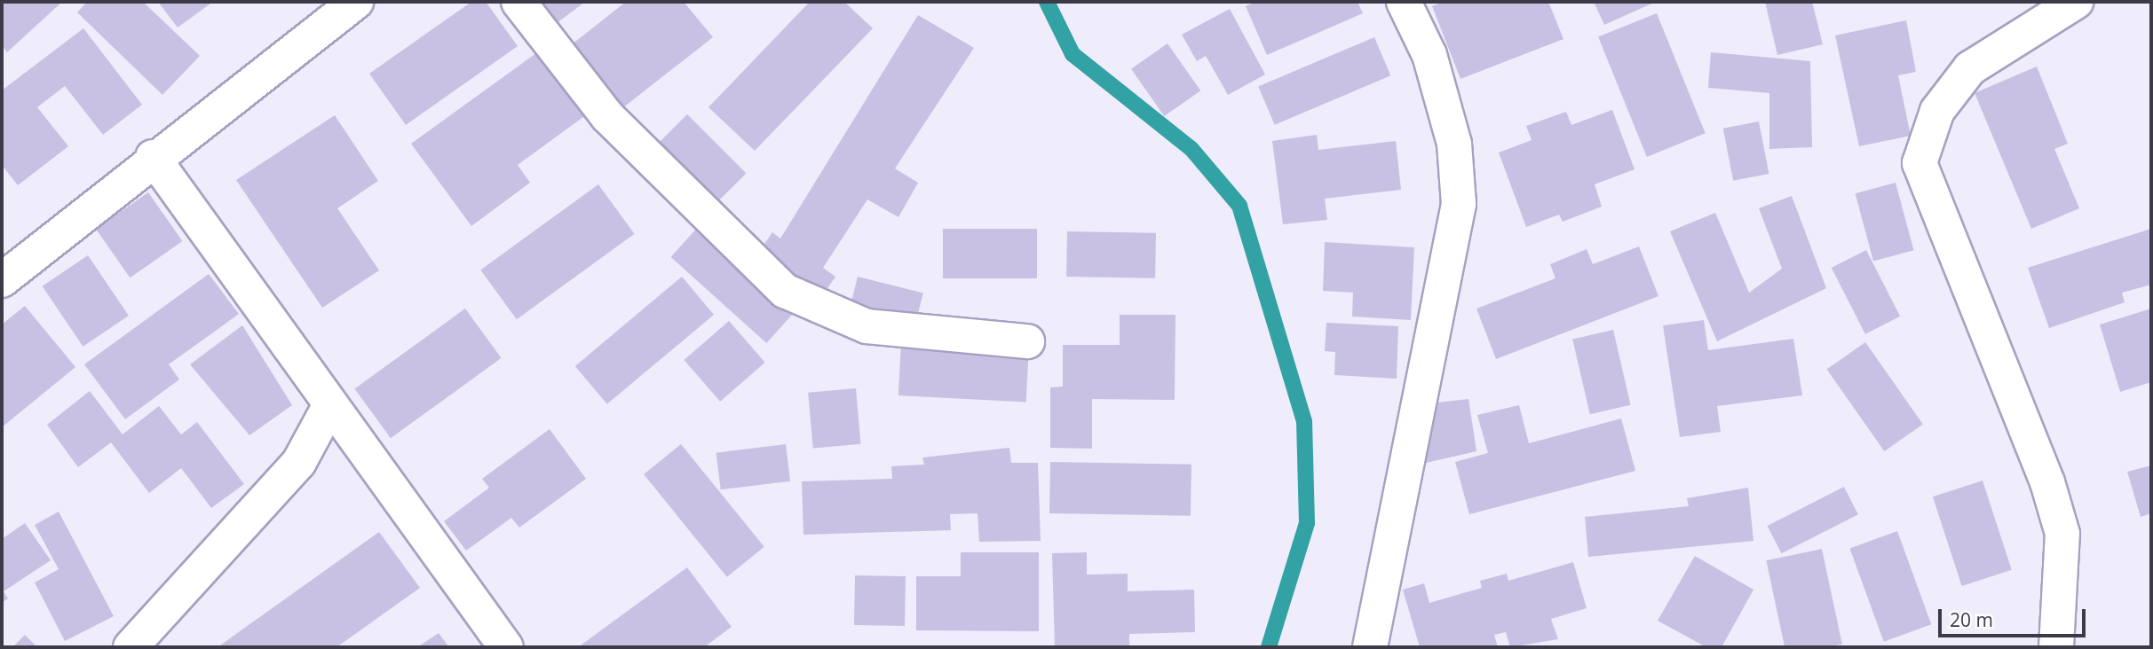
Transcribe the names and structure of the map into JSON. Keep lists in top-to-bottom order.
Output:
{
  "scale_bar": "20 m"
}
